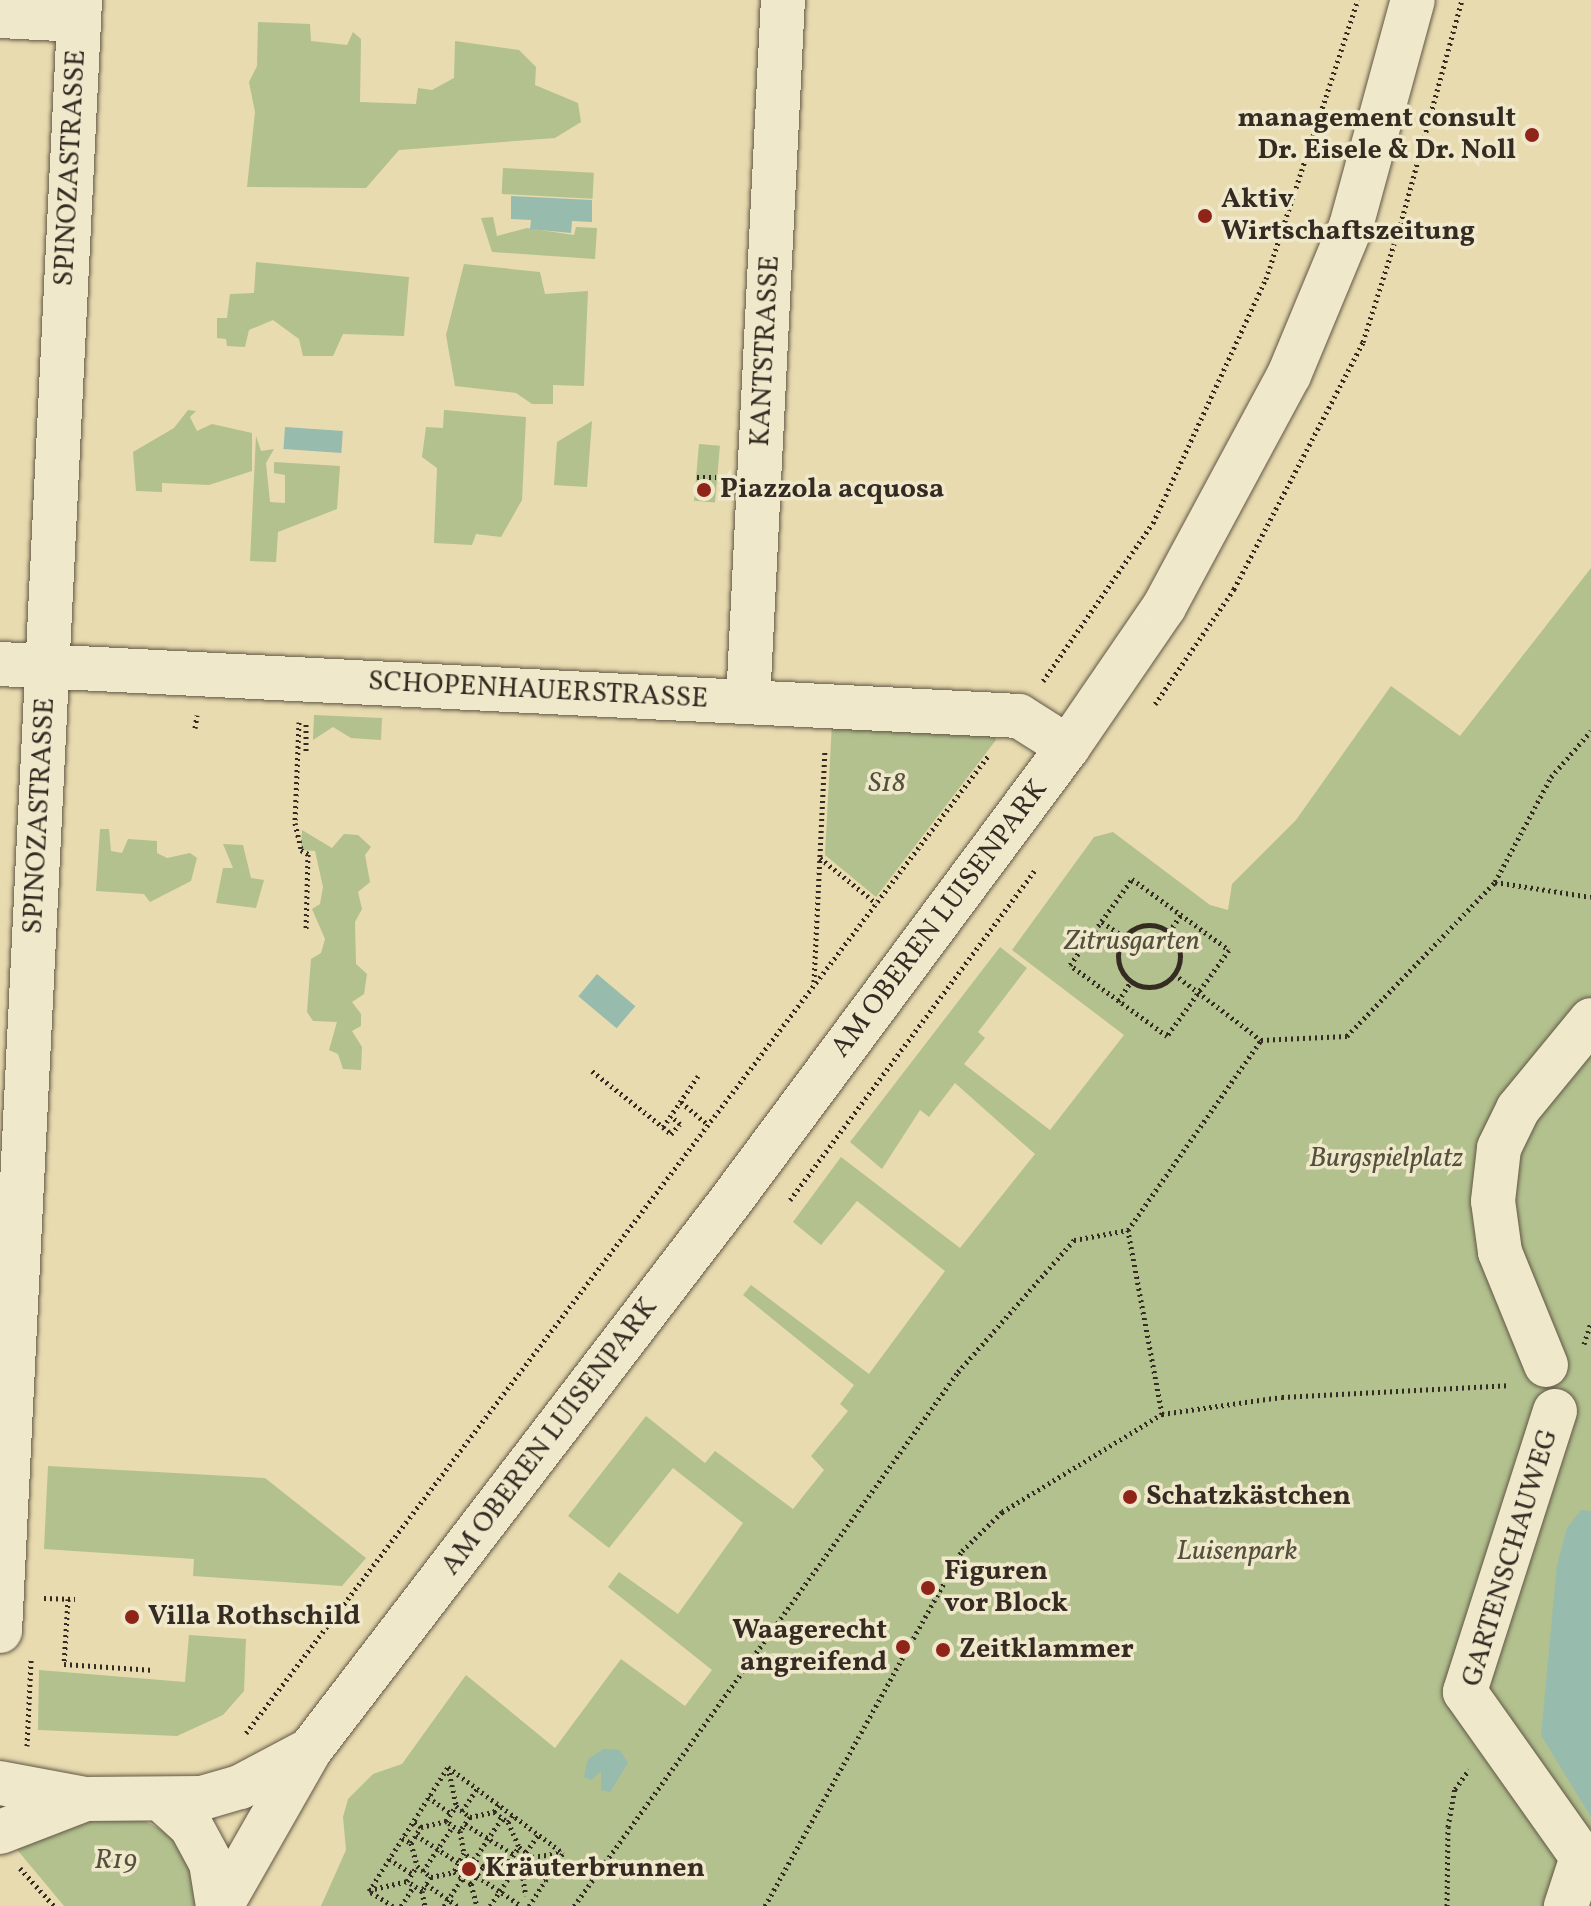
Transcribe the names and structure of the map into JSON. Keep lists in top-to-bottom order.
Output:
{
  "streets": {
    "street": [
      "SPINOZASTRASSE",
      "KANTSTRASSE",
      "SCHOPENHAUERSTRASSE",
      "AM OBEREN LUISENPARK",
      "GARTENSCHAUWEG"
    ]
  },
  "crossings": [
    ["SPINOZASTRASSE", "SCHOPENHAUERSTRASSE"],
    ["KANTSTRASSE", "SCHOPENHAUERSTRASSE"],
    ["SCHOPENHAUERSTRASSE", "AM OBEREN LUISENPARK"]
  ],
  "parks": [
    "S18",
    "Zitrusgarten",
    "Burgspielplatz",
    "Luisenpark",
    "R19"
  ],
  "places": [
    "management consult Dr. Eisele & Dr. Noll",
    "Aktiv Wirtschaftszeitung",
    "Piazzola acquosa",
    "Schatzkästchen",
    "Figuren vor Block",
    "Villa Rothschild",
    "Waagerecht angreifend",
    "Zeitklammer",
    "Kräuterbrunnen"
  ]
}
